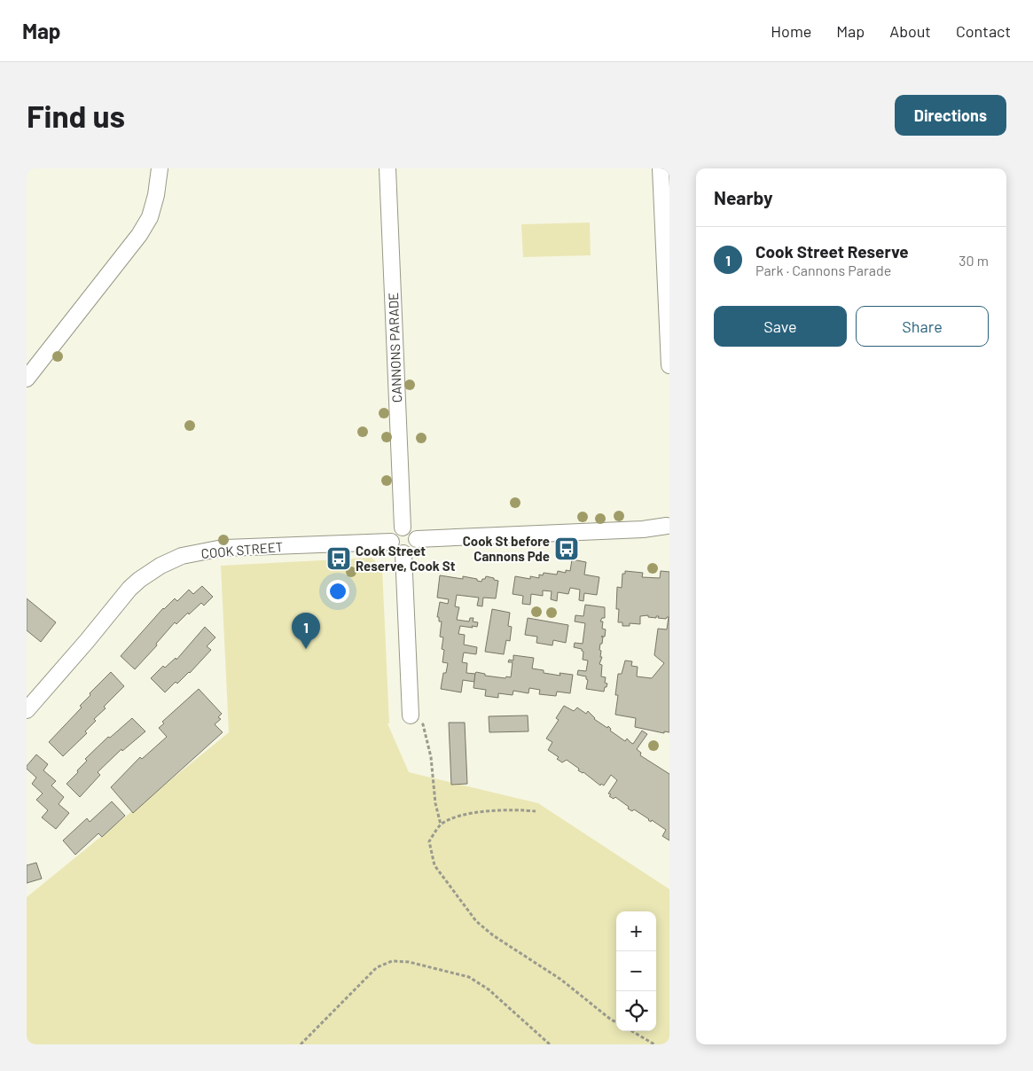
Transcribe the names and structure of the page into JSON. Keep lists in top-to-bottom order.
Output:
{
  "streets": {
    "street": ["CANNONS PARADE", "COOK STREET"]
  },
  "crossings": [
    ["CANNONS PARADE", "COOK STREET"]
  ],
  "places": {
    "bus stop": ["Cook St before Cannons Pde", "Cook Street Reserve, Cook St"]
  },
  "page": {
    "header": "Map",
    "nav": [
      "Home",
      "Map",
      "About",
      "Contact"
    ],
    "buttons": [
      "Directions",
      ["Save", "Share"]
    ],
    "title": "Find us",
    "heading": "Nearby",
    "list": [
      {
        "mark": "1",
        "name": "Cook Street Reserve",
        "note": "Park · Cannons Parade",
        "value": "30 m"
      }
    ],
    "pins": "1",
    "map_buttons": ["+", "−"]
  }
}
